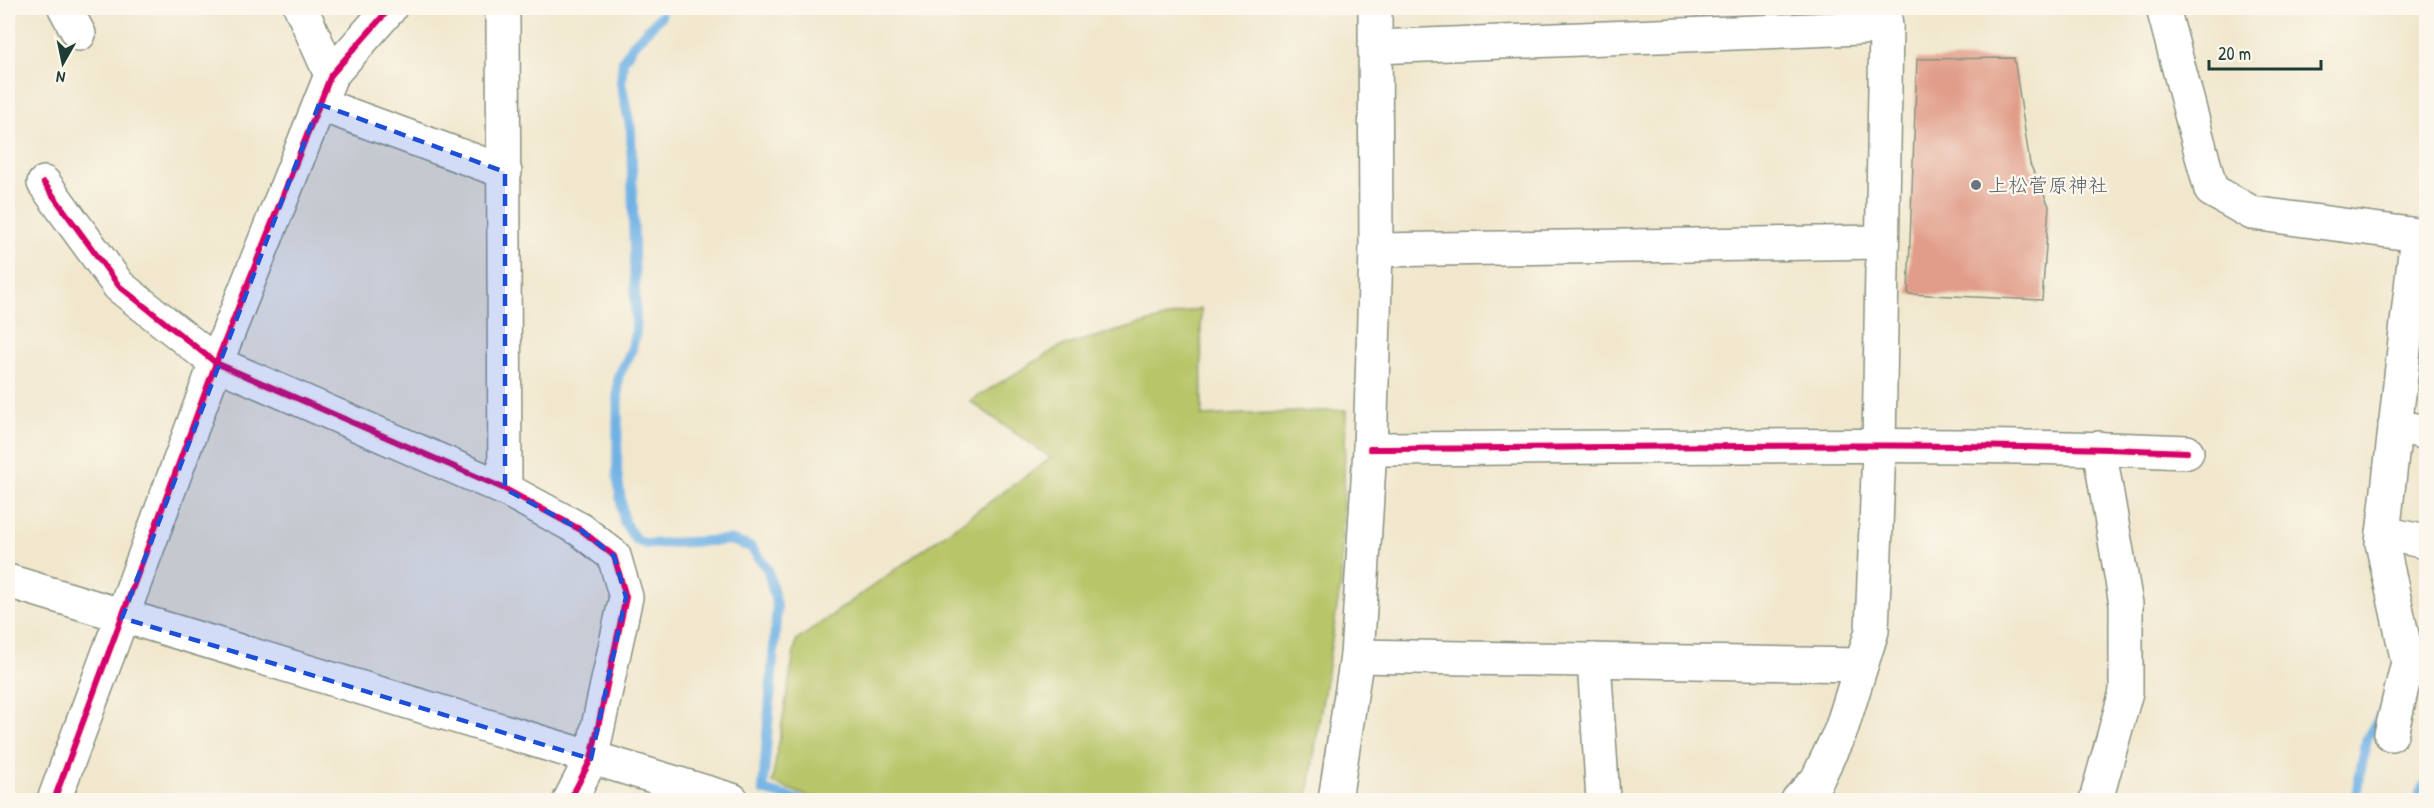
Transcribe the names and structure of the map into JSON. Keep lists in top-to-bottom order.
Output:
{
  "places": ["上松菅原神社"],
  "scale_bar": "20 m",
  "north": "bottom"
}
